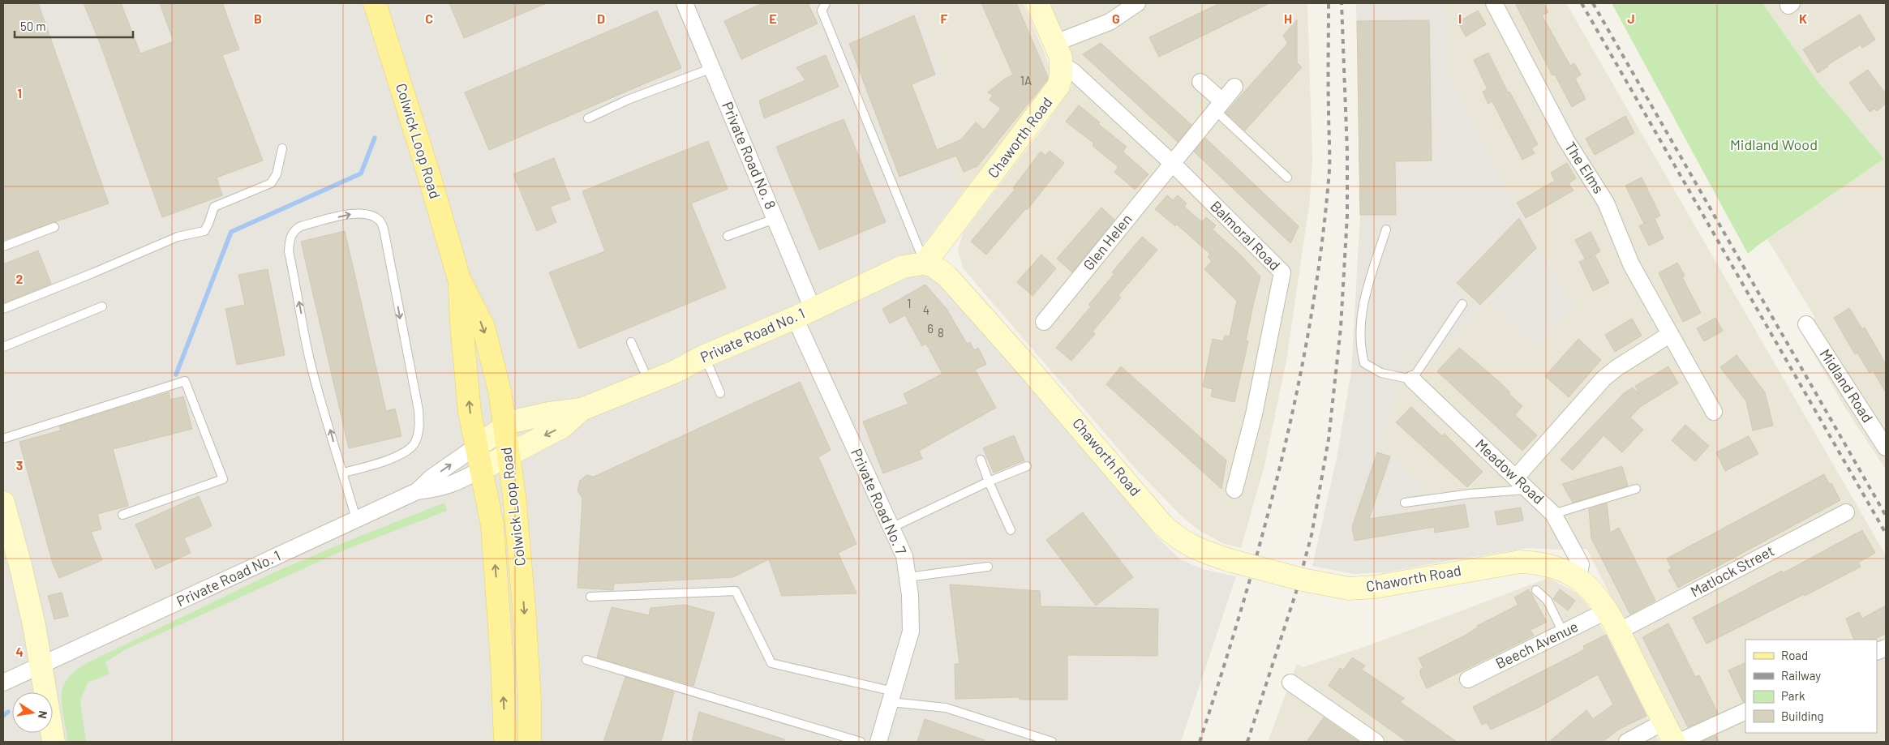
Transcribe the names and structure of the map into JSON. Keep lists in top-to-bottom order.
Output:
{
  "streets": {
    "main road": ["Colwick Loop Road"],
    "street": [
      "Chaworth Road",
      "Private Road No. 8",
      "The Elms",
      "Balmoral Road",
      "Glen Helen",
      "Private Road No. 1",
      "Midland Road",
      "Meadow Road",
      "Private Road No. 7",
      "Matlock Street",
      "Beech Avenue"
    ]
  },
  "crossings": [
    ["Chaworth Road", "Balmoral Road"],
    ["Chaworth Road", "Private Road No. 1"],
    ["Chaworth Road", "Meadow Road"],
    ["Colwick Loop Road", "Private Road No. 1"],
    ["Private Road No. 8", "Private Road No. 1"],
    ["Private Road No. 8", "Private Road No. 7"],
    ["Balmoral Road", "Glen Helen"],
    ["Private Road No. 1", "Private Road No. 7"]
  ],
  "parks": ["Midland Wood"],
  "house_numbers": [
    "1A",
    "1",
    "4",
    "6",
    "8"
  ],
  "legend": [
    "Road",
    "Railway",
    "Park",
    "Building"
  ],
  "scale_bar": "50 m",
  "north": "right",
  "grid": {
    "columns": [
      "B",
      "C",
      "D",
      "E",
      "F",
      "G",
      "H",
      "I",
      "J",
      "K"
    ],
    "rows": [
      "1",
      "2",
      "3",
      "4"
    ]
  }
}
